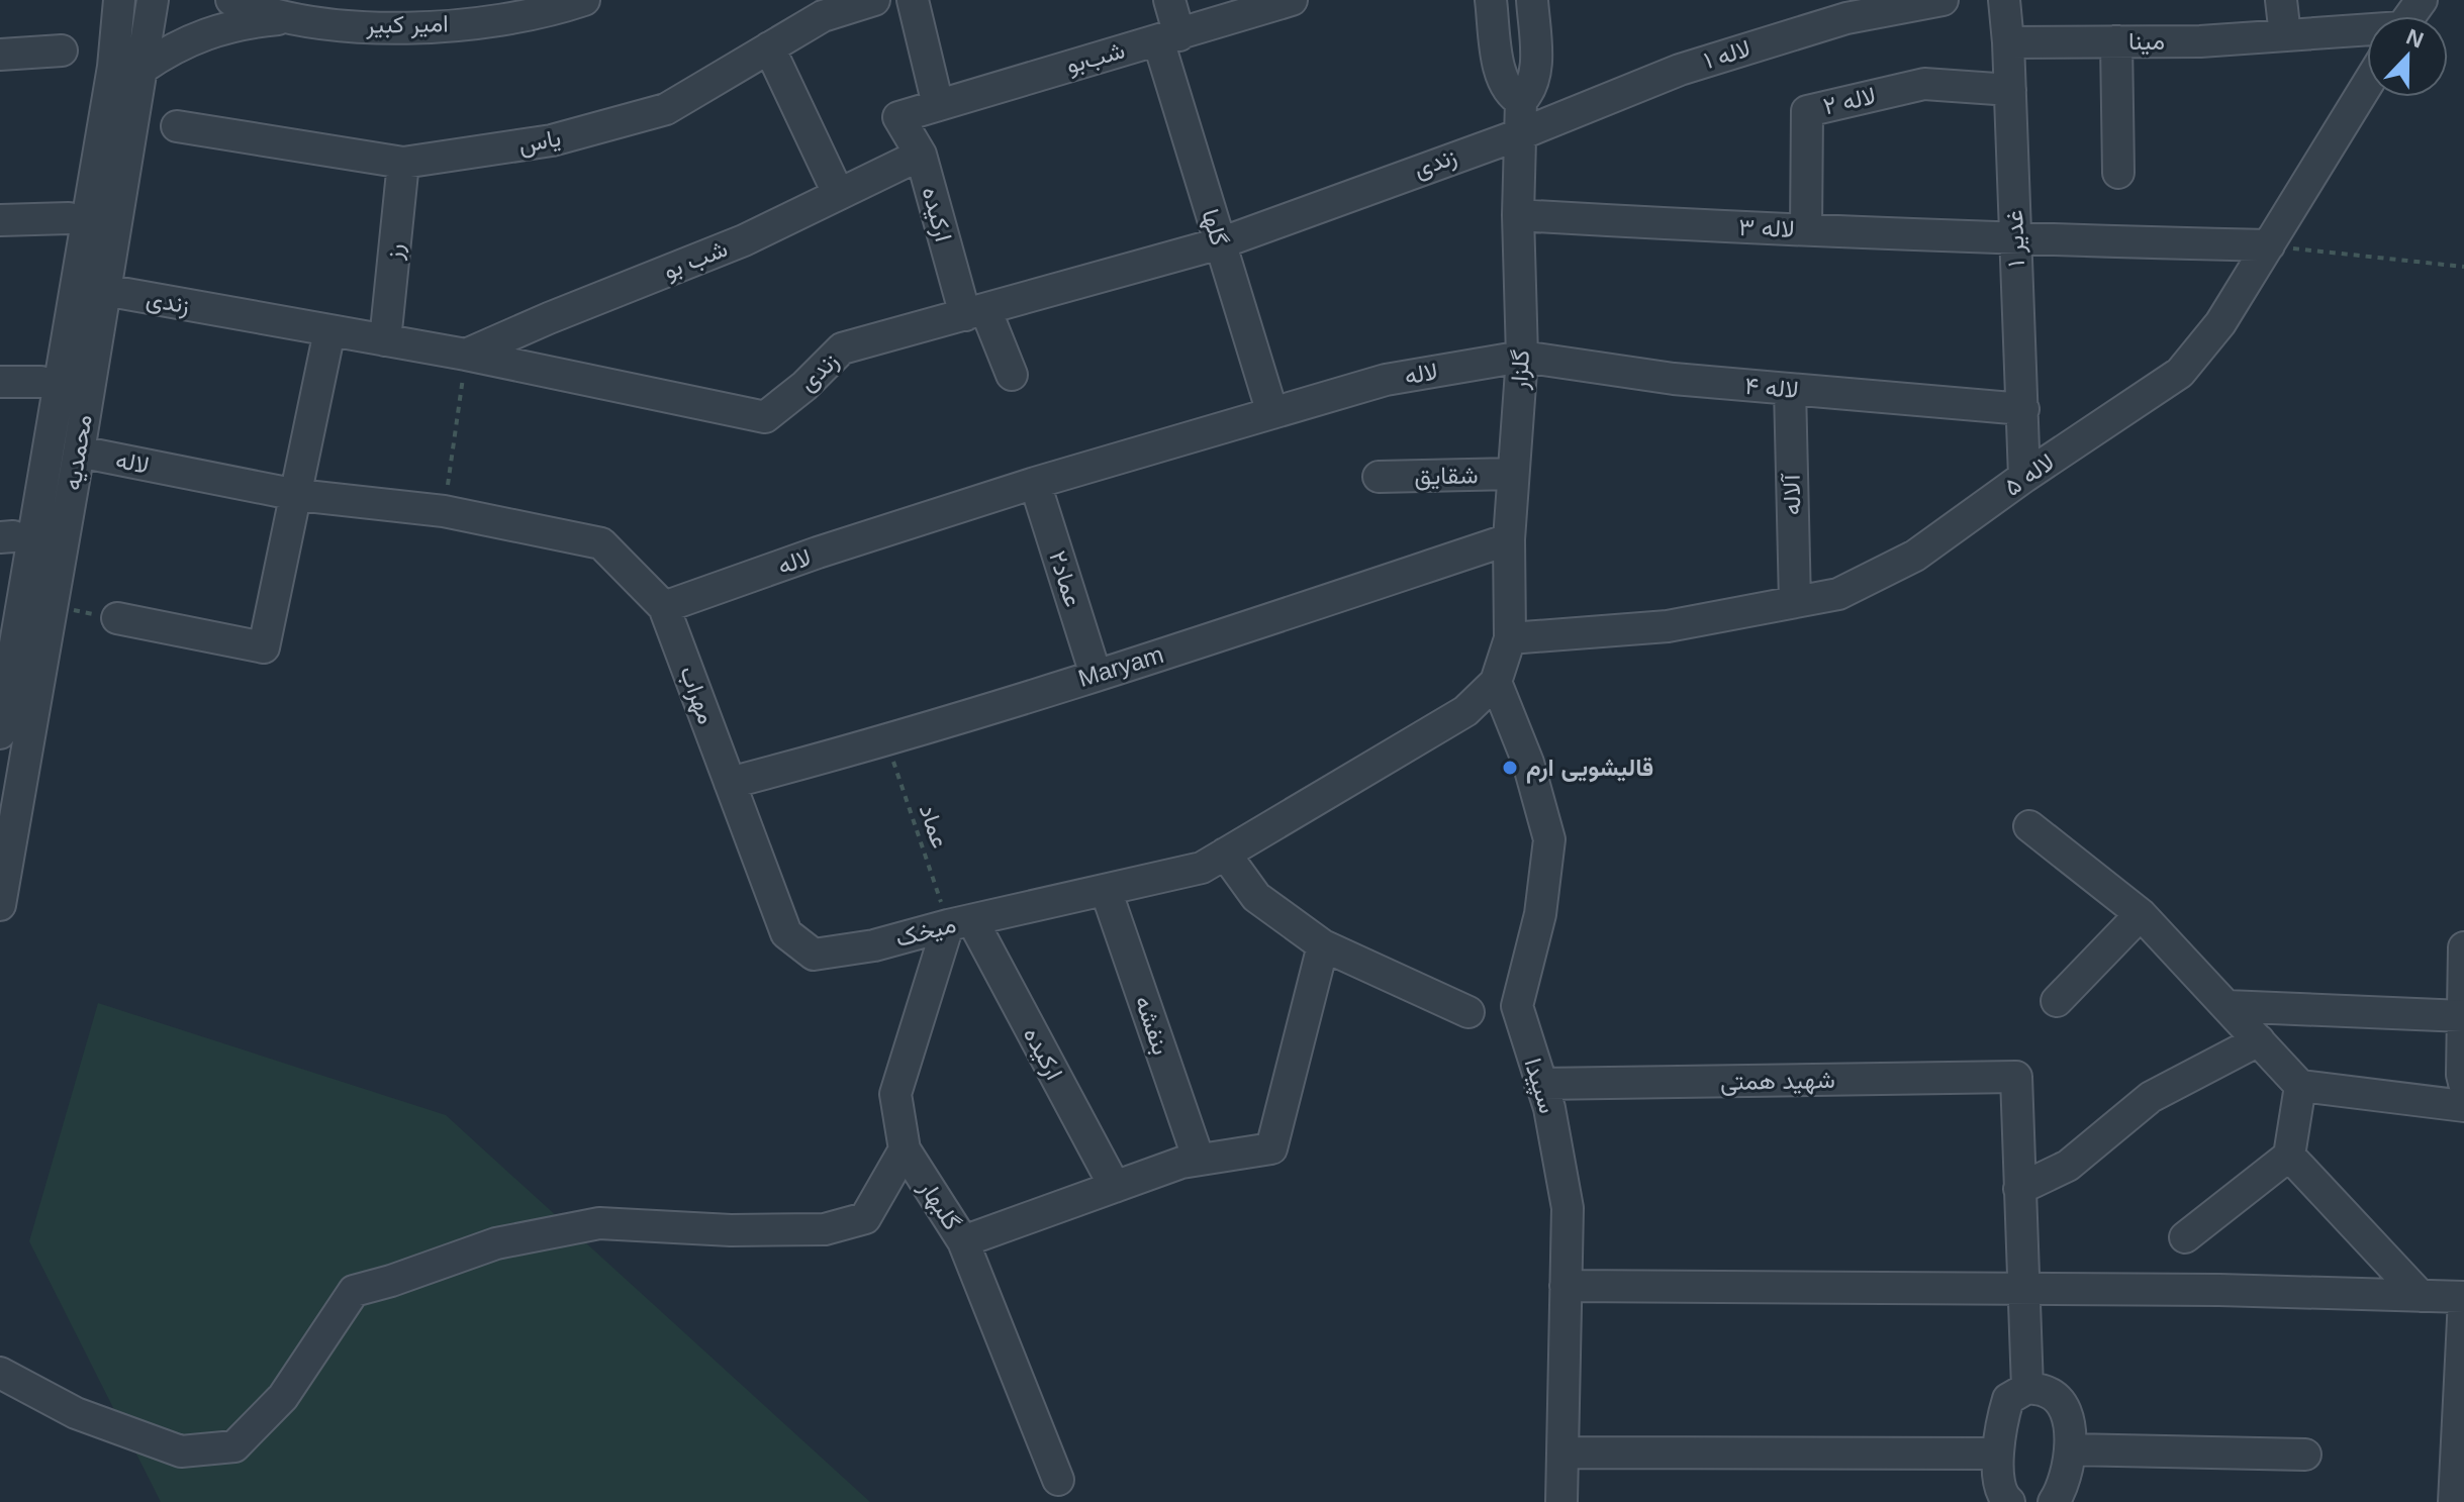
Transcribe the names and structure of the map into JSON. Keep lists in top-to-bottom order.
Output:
{
  "streets": {
    "street": [
      "امیر کبیر",
      "مینا",
      "لاله ۱",
      "شب‌بو",
      "لاله ۲",
      "یاس",
      "زندی",
      "ارکیده",
      "گلها",
      "لاله ۳",
      "غدیر ۱",
      "رز",
      "شب بو",
      "گلزار",
      "لاله",
      "لاله ۴",
      "محمدیه",
      "لاله ۵",
      "شقایق",
      "آلاله",
      "عماد۲",
      "Maryam",
      "مهراب",
      "میخک",
      "بنفشه",
      "شهید همتی",
      "سپیدا",
      "گلبهار"
    ],
    "path": ["عماد"]
  },
  "crossings": [
    ["مینا", "غدیر ۱"],
    ["لاله ۱", "زندی"],
    ["لاله ۱", "گلزار"],
    ["شب‌بو", "ارکیده"],
    ["شب‌بو", "گلها"],
    ["لاله ۲", "لاله ۳"],
    ["لاله ۲", "غدیر ۱"],
    ["یاس", "رز"],
    ["زندی", "ارکیده"],
    ["زندی", "گلها"],
    ["زندی", "رز"],
    ["زندی", "شب بو"],
    ["زندی", "گلزار"],
    ["زندی", "محمدیه"],
    ["ارکیده", "شب بو"],
    ["ارکیده", "عماد"],
    ["ارکیده", "میخک"],
    ["ارکیده", "گلبهار"],
    ["گلها", "لاله"],
    ["لاله ۳", "غدیر ۱"],
    ["لاله ۳", "گلزار"],
    ["لاله ۳", "لاله ۵"],
    ["غدیر ۱", "لاله ۴"],
    ["غدیر ۱", "لاله ۵"],
    ["گلزار", "لاله"],
    ["گلزار", "لاله ۴"],
    ["گلزار", "لاله ۵"],
    ["گلزار", "شقایق"],
    ["گلزار", "Maryam"],
    ["گلزار", "میخک"],
    ["لاله", "لاله ۴"],
    ["لاله", "محمدیه"],
    ["لاله", "عماد۲"],
    ["لاله", "مهراب"],
    ["لاله ۴", "آلاله"],
    ["لاله ۵", "آلاله"],
    ["لاله ۵", "میخک"],
    ["عماد۲", "Maryam"],
    ["Maryam", "مهراب"],
    ["Maryam", "عماد"],
    ["Maryam", "میخک"],
    ["مهراب", "میخک"],
    ["عماد", "میخک"],
    ["عماد", "گلبهار"],
    ["میخک", "بنفشه"],
    ["میخک", "سپیدا"],
    ["میخک", "گلبهار"],
    ["شهید همتی", "سپیدا"]
  ],
  "places": ["قالیشویی ارم"],
  "north": "top"
}
